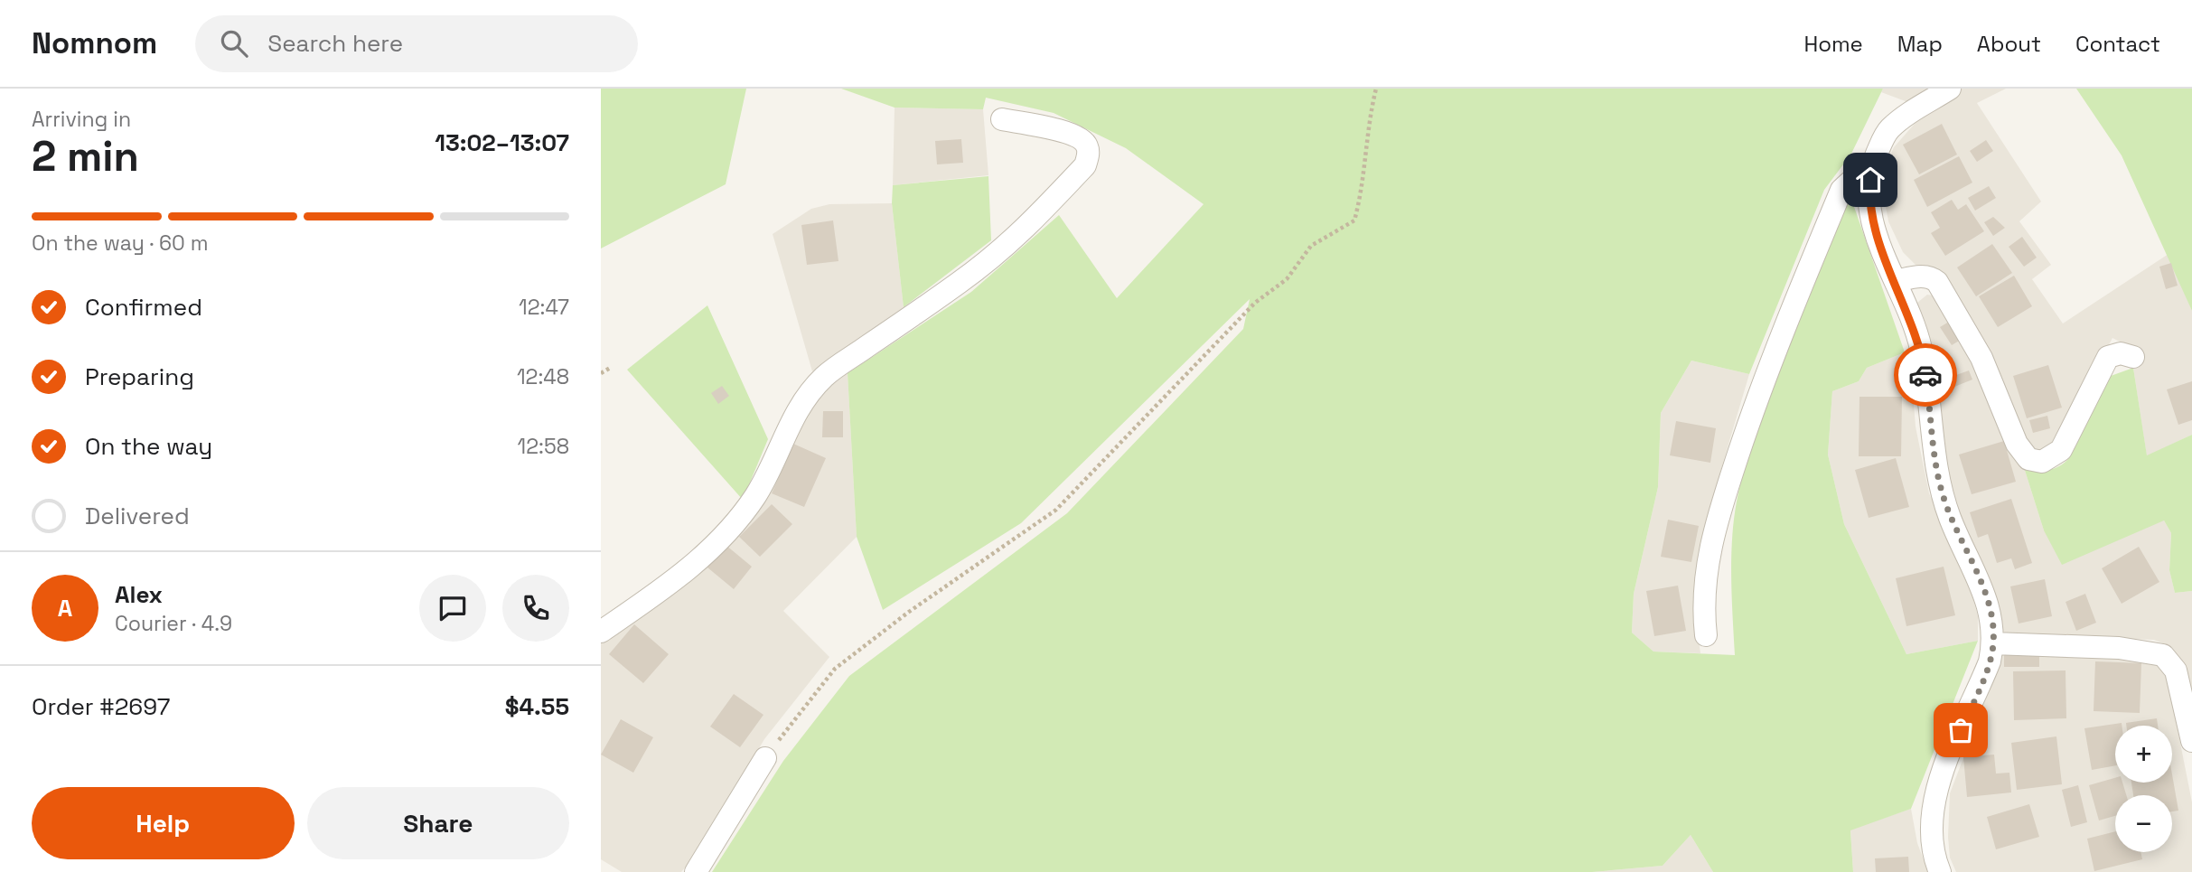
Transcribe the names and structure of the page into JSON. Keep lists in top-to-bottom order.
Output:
{
  "page": {
    "header": "Nomnom",
    "search": "Search here",
    "nav": [
      "Home",
      "Map",
      "About",
      "Contact"
    ],
    "heading": ["2 min", "Arriving in", "13:02–13:07"],
    "panel": [
      "Alex",
      "Courier · 4.9",
      "Order #2697",
      "$4.55"
    ],
    "bar": "On the way · 60 m",
    "list": [
      ["Confirmed", "12:47"],
      ["Preparing", "12:48"],
      ["On the way", "12:58"],
      "Delivered"
    ],
    "round": "A",
    "map_buttons": ["+", "−"],
    "buttons": ["Help", "Share"]
  }
}
